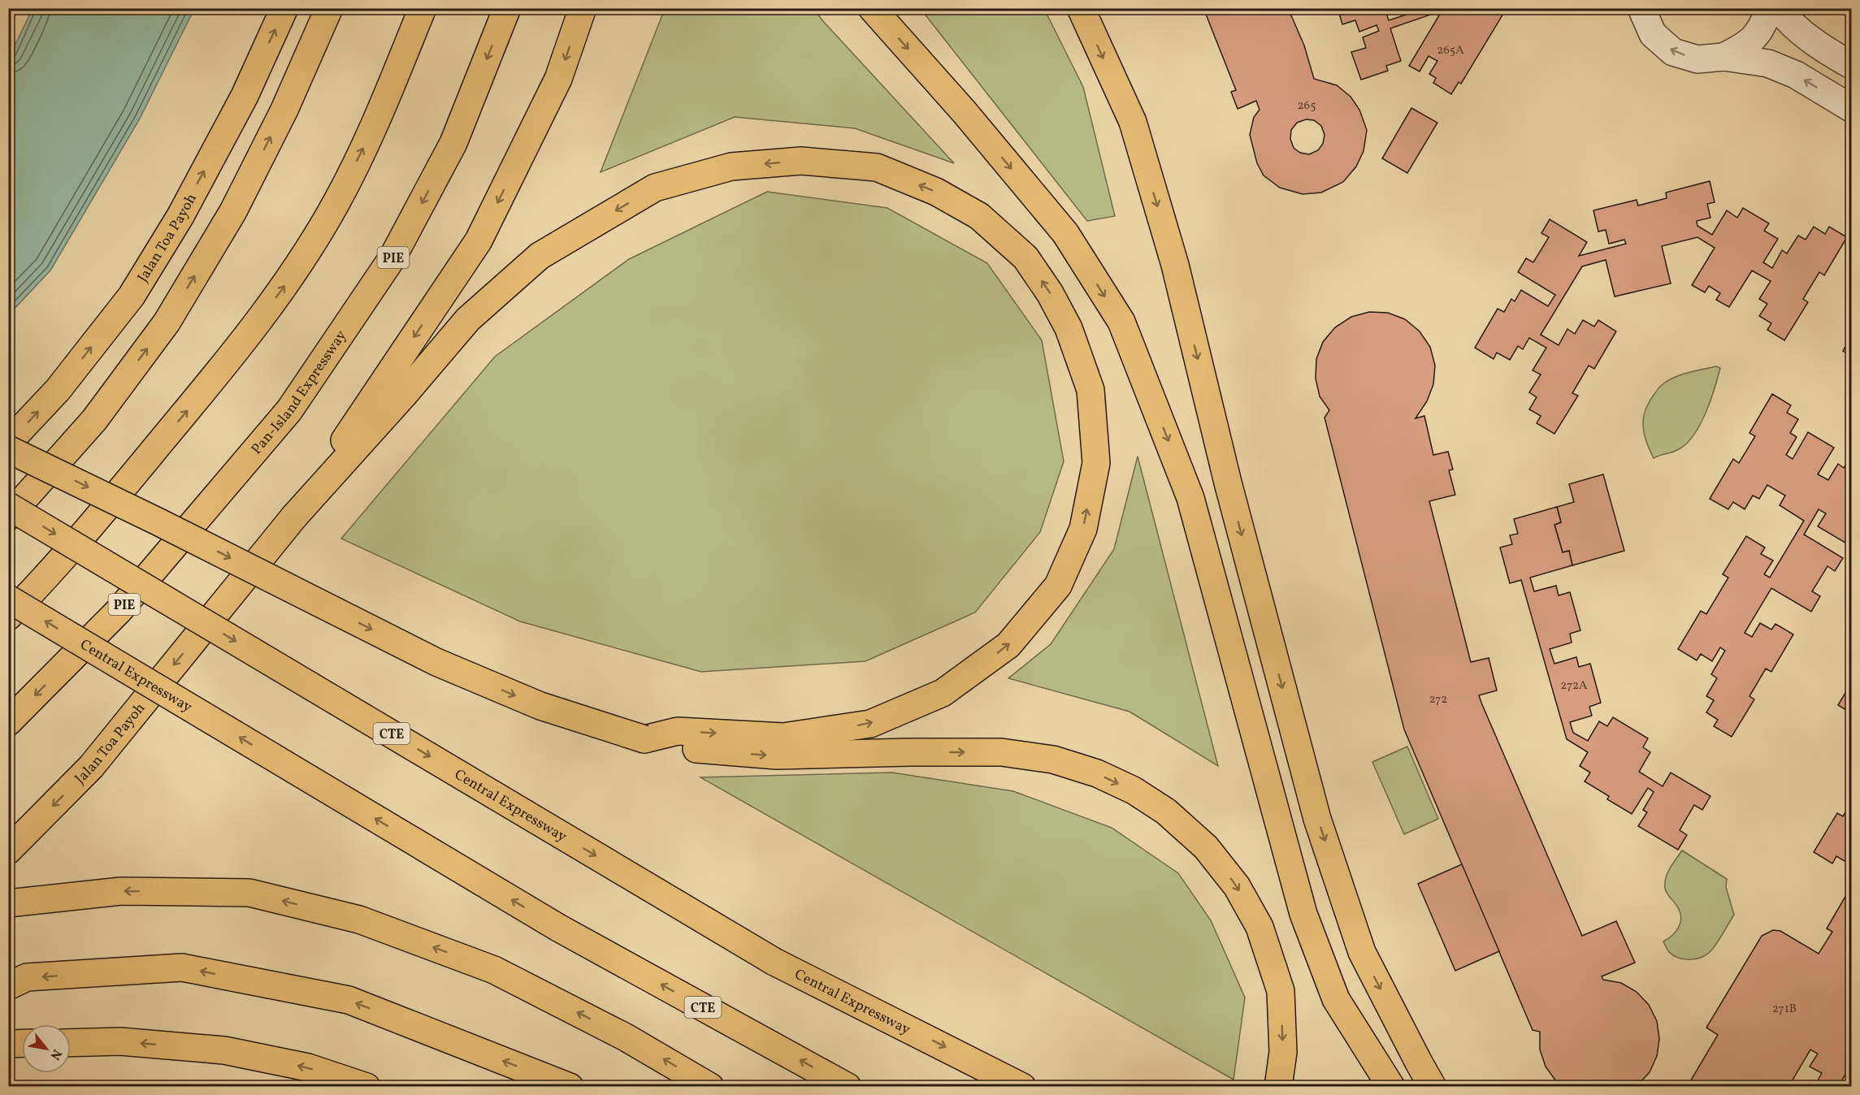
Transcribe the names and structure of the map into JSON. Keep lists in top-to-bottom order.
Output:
{
  "streets": {
    "main road": [
      "Jalan Toa Payoh",
      "PIE",
      "Pan-Island Expressway",
      "Central Expressway",
      "CTE"
    ]
  },
  "house_numbers": [
    "265A",
    "265",
    "272A",
    "272",
    "271B"
  ],
  "north": "bottom right"
}
